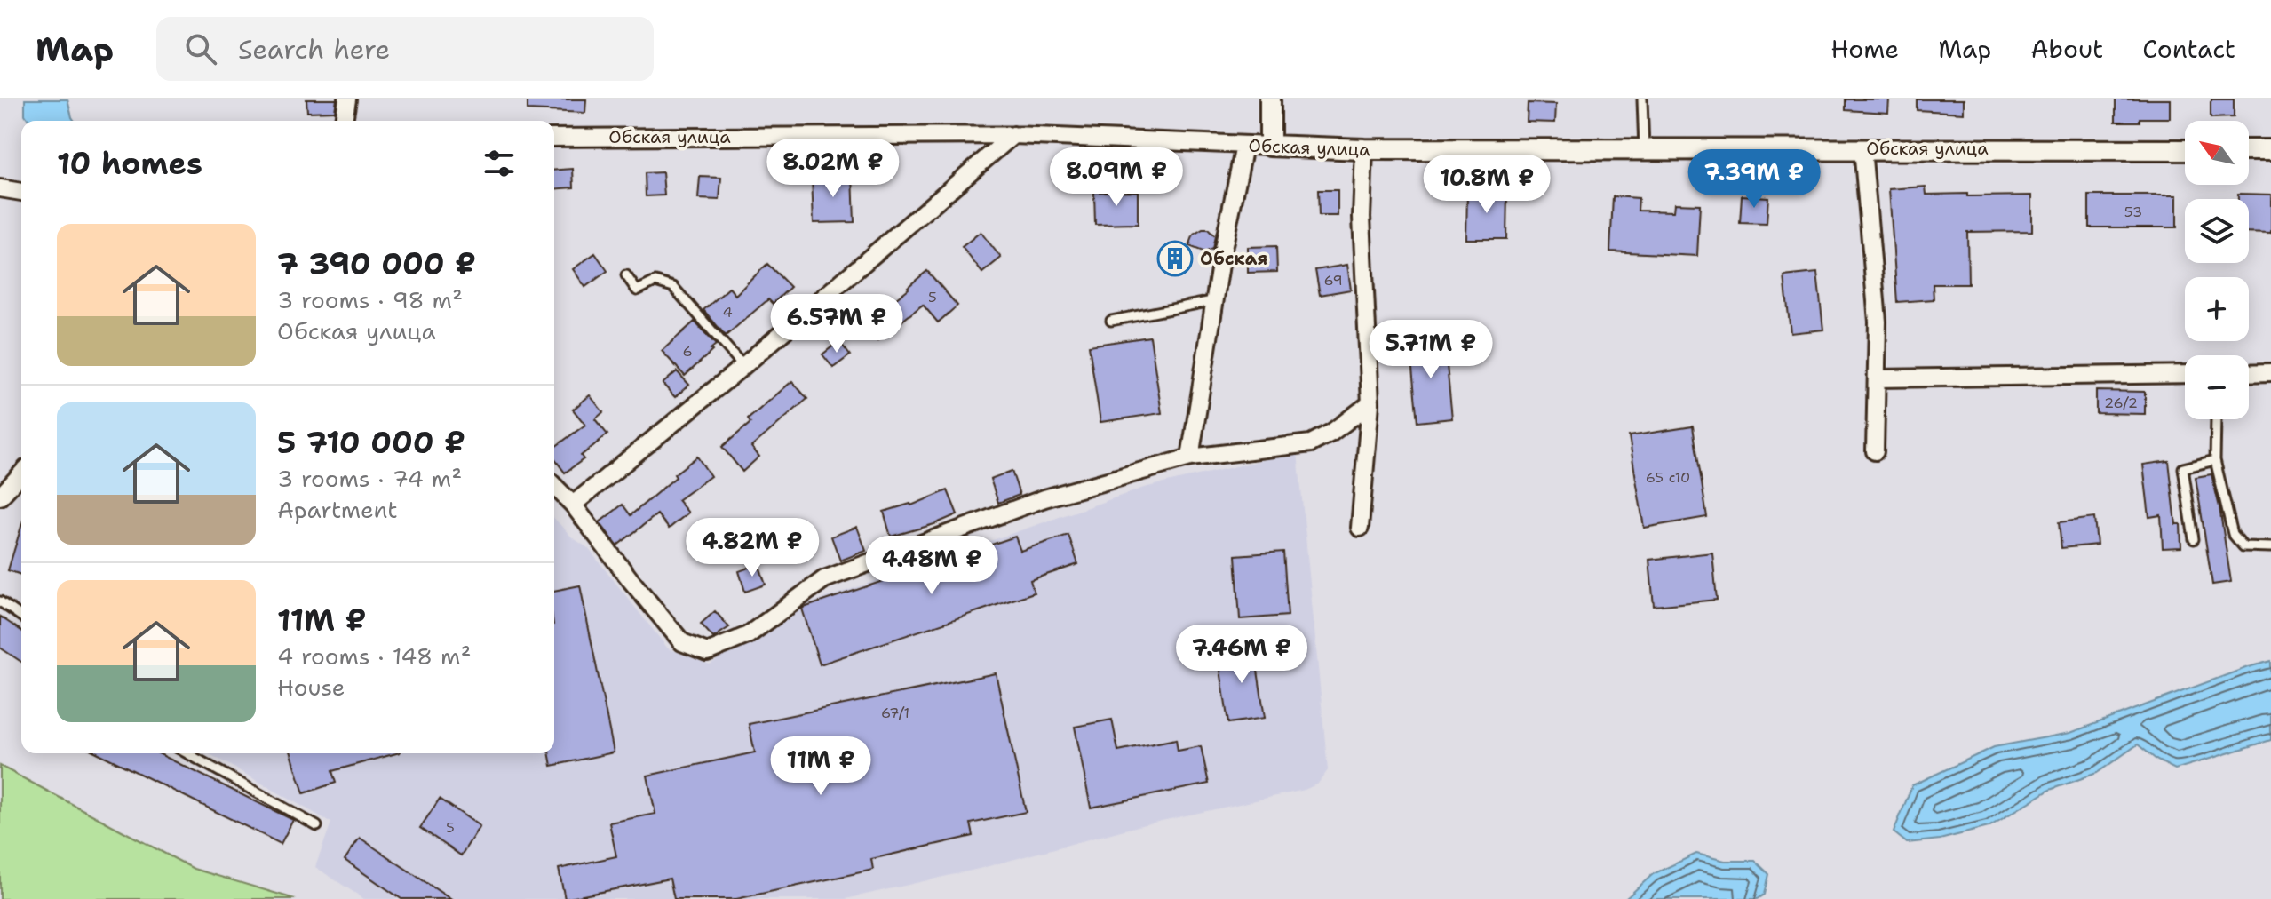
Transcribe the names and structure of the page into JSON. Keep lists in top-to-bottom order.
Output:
{
  "streets": {
    "street": ["Обская улица"]
  },
  "places": {
    "building": ["Обская"]
  },
  "house_numbers": [
    "53",
    "69",
    "5",
    "4",
    "6",
    "26/2",
    "65 с10",
    "67/1",
    "5"
  ],
  "north": "top left",
  "page": {
    "header": "Map",
    "search": "Search here",
    "nav": [
      "Home",
      "Map",
      "About",
      "Contact"
    ],
    "map_buttons": ["+", "−"],
    "heading": "10 homes",
    "price": [
      "8.02M ₽",
      "8.09M ₽",
      "7.39M ₽",
      "10.8M ₽",
      "6.57M ₽",
      "5.71M ₽",
      "4.82M ₽",
      "4.48M ₽",
      "7.46M ₽",
      "11M ₽"
    ],
    "list": [
      {
        "name": "7 390 000 ₽",
        "note": "3 rooms · 98 m² · Обская улица"
      },
      {
        "name": "5 710 000 ₽",
        "note": "3 rooms · 74 m² · Apartment"
      },
      {
        "name": "11M ₽",
        "note": "4 rooms · 148 m² · House"
      }
    ]
  }
}
